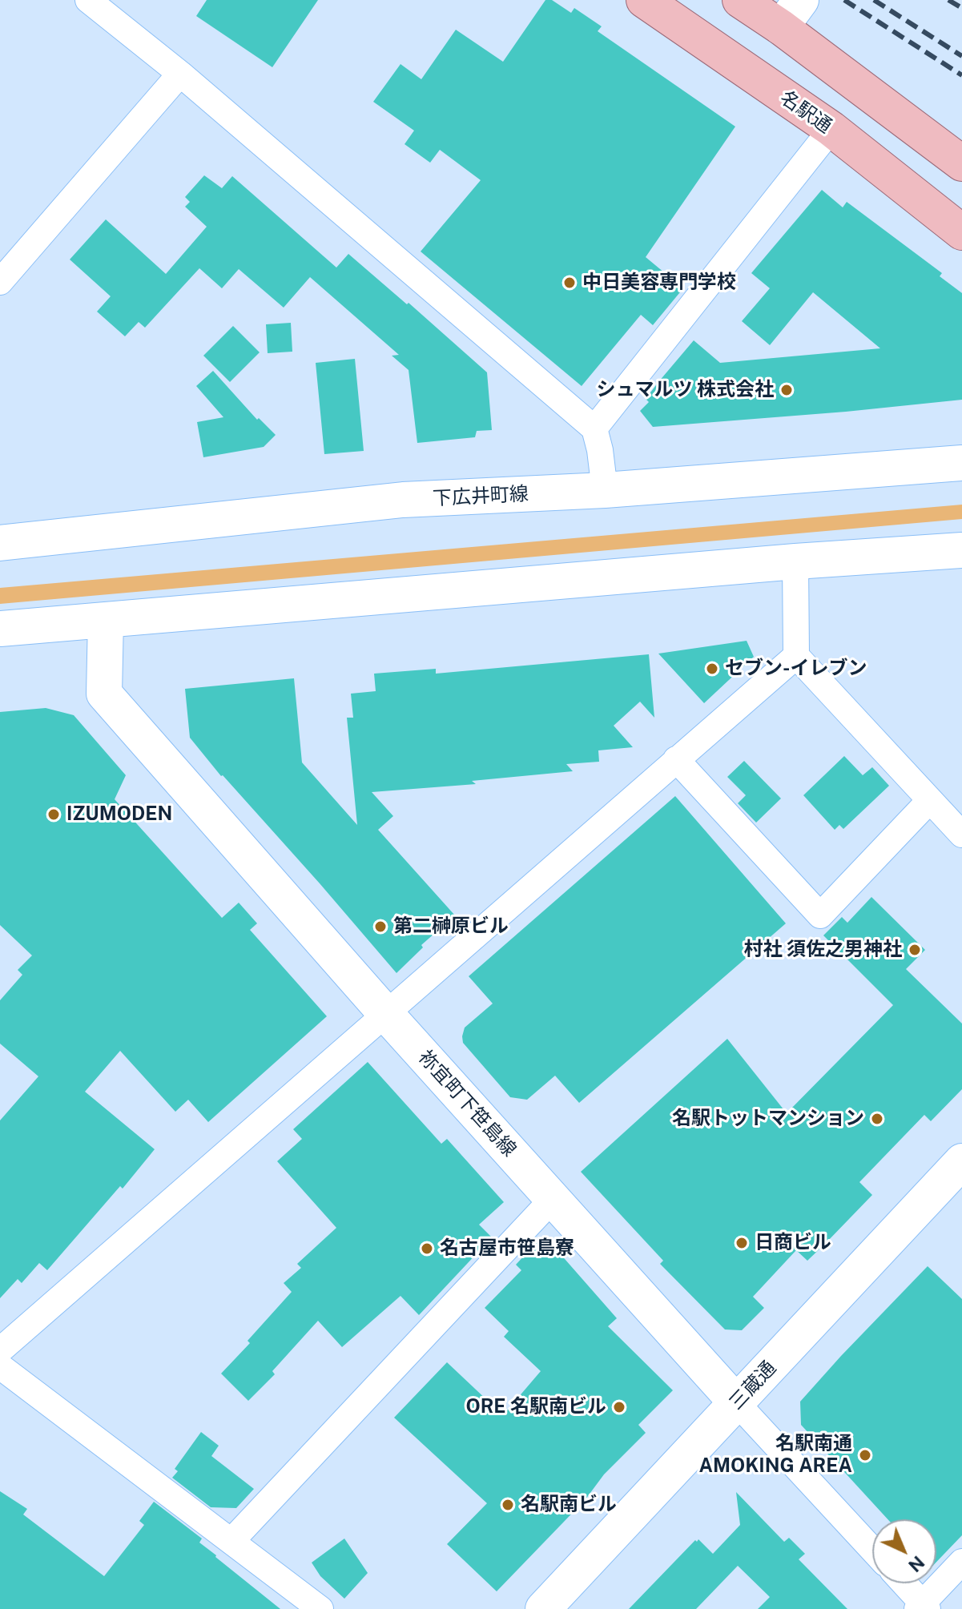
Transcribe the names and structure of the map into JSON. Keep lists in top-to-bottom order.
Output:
{
  "streets": {
    "main road": ["名駅通"],
    "street": ["下広井町線", "祢宜町下笹島線", "三蔵通"]
  },
  "crossings": [
    ["祢宜町下笹島線", "三蔵通"]
  ],
  "places": [
    "中日美容専門学校",
    "シュマルツ 株式会社",
    "セブン-イレブン",
    "IZUMODEN",
    "第二榊原ビル",
    "村社 須佐之男神社",
    "名駅トットマンション",
    "日商ビル",
    "名古屋市笹島寮",
    "ORE 名駅南ビル",
    "名駅南通 AMOKING AREA",
    "名駅南ビル"
  ],
  "north": "bottom right"
}
